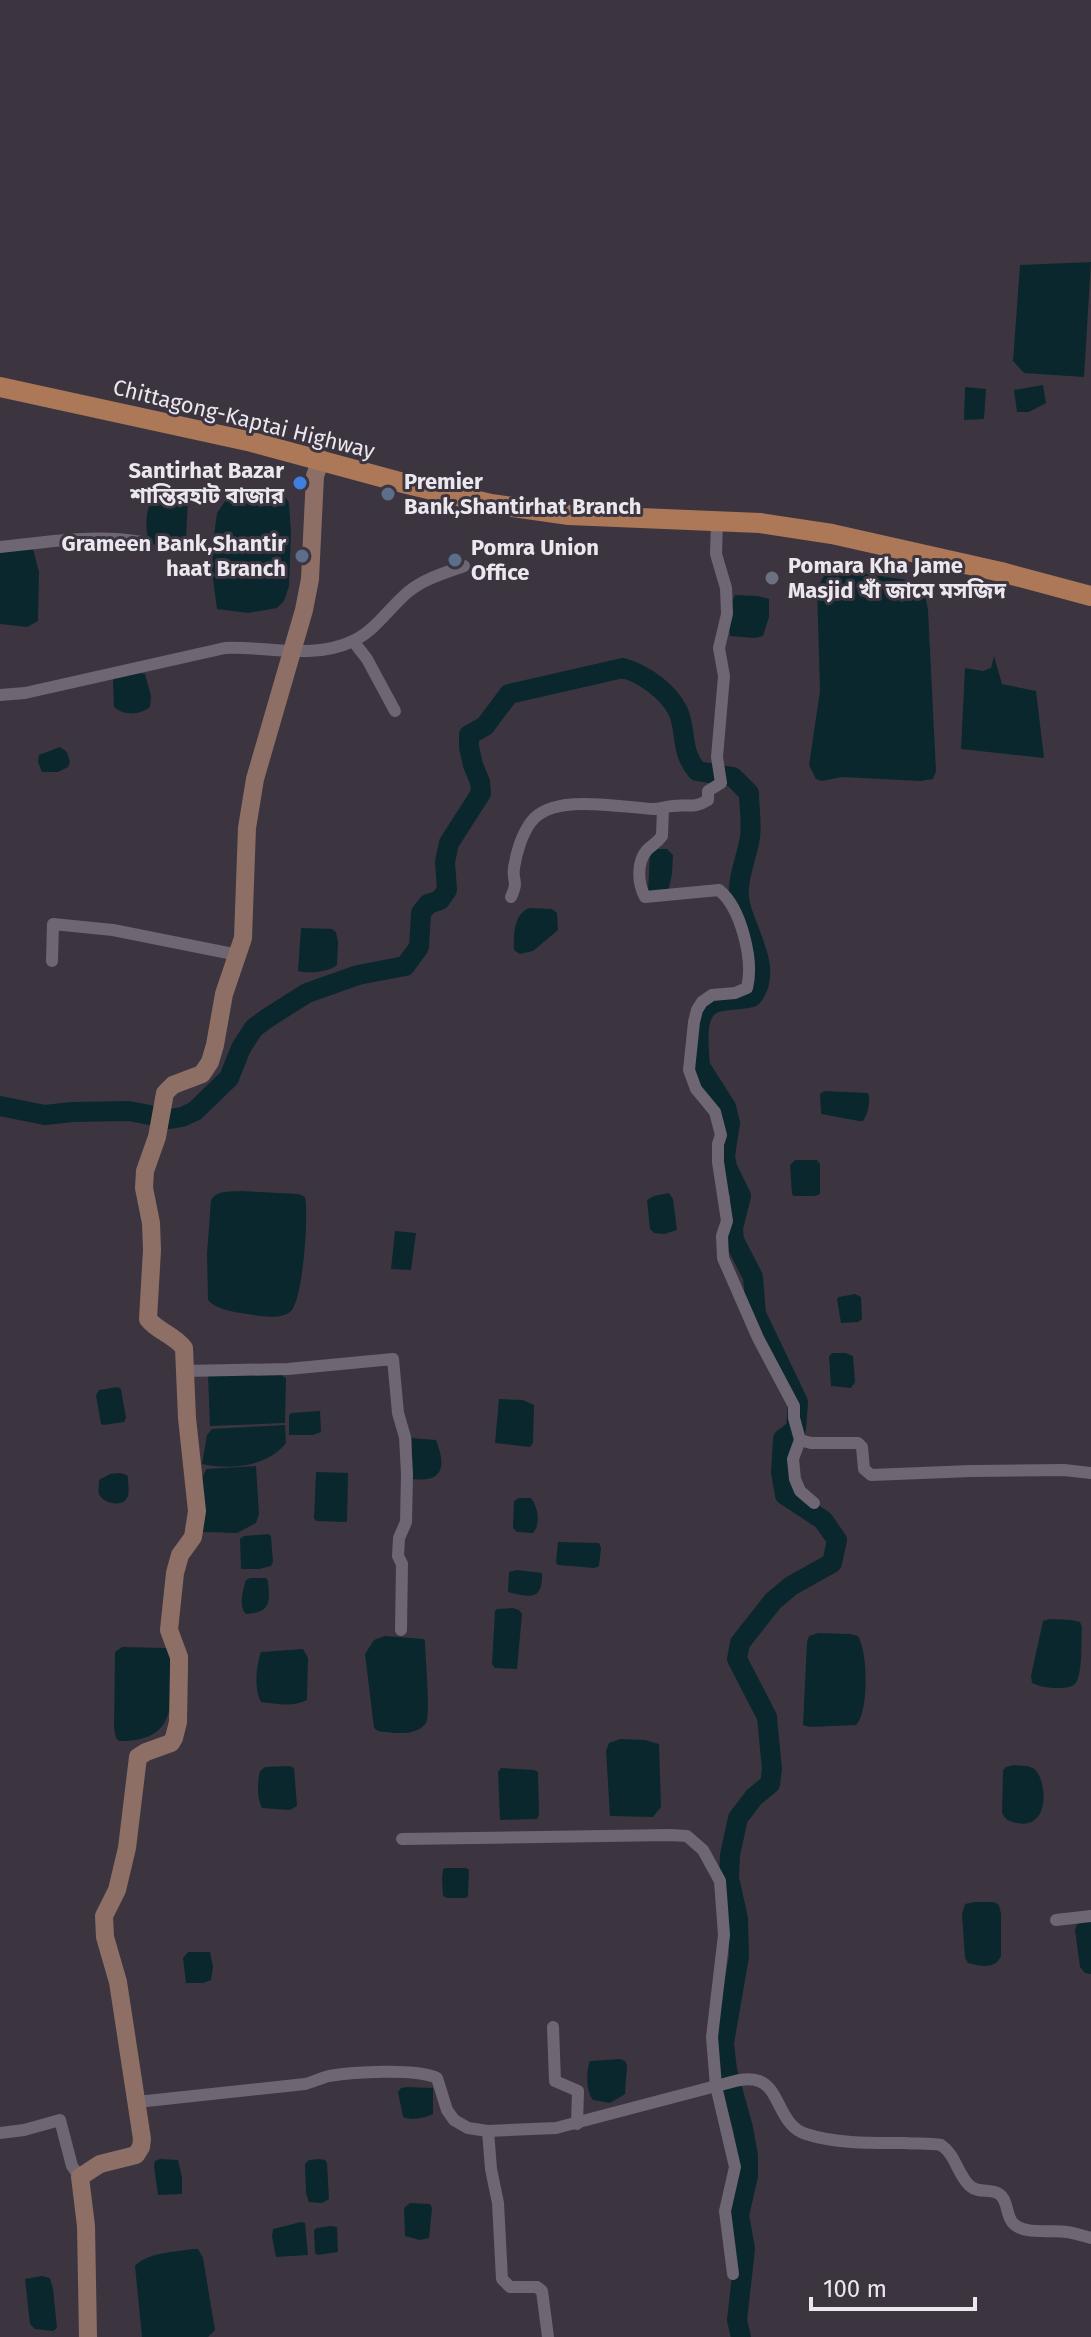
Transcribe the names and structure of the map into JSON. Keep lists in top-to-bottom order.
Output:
{
  "streets": {
    "main road": ["Chittagong-Kaptai Highway"]
  },
  "places": [
    "Santirhat Bazar শান্তিরহাট বাজার",
    "Premier Bank,Shantirhat Branch",
    "Grameen Bank,Shantir haat Branch",
    "Pomra Union Office",
    "Pomara Kha Jame Masjid খাঁ জামে মসজিদ"
  ],
  "scale_bar": "100 m"
}
